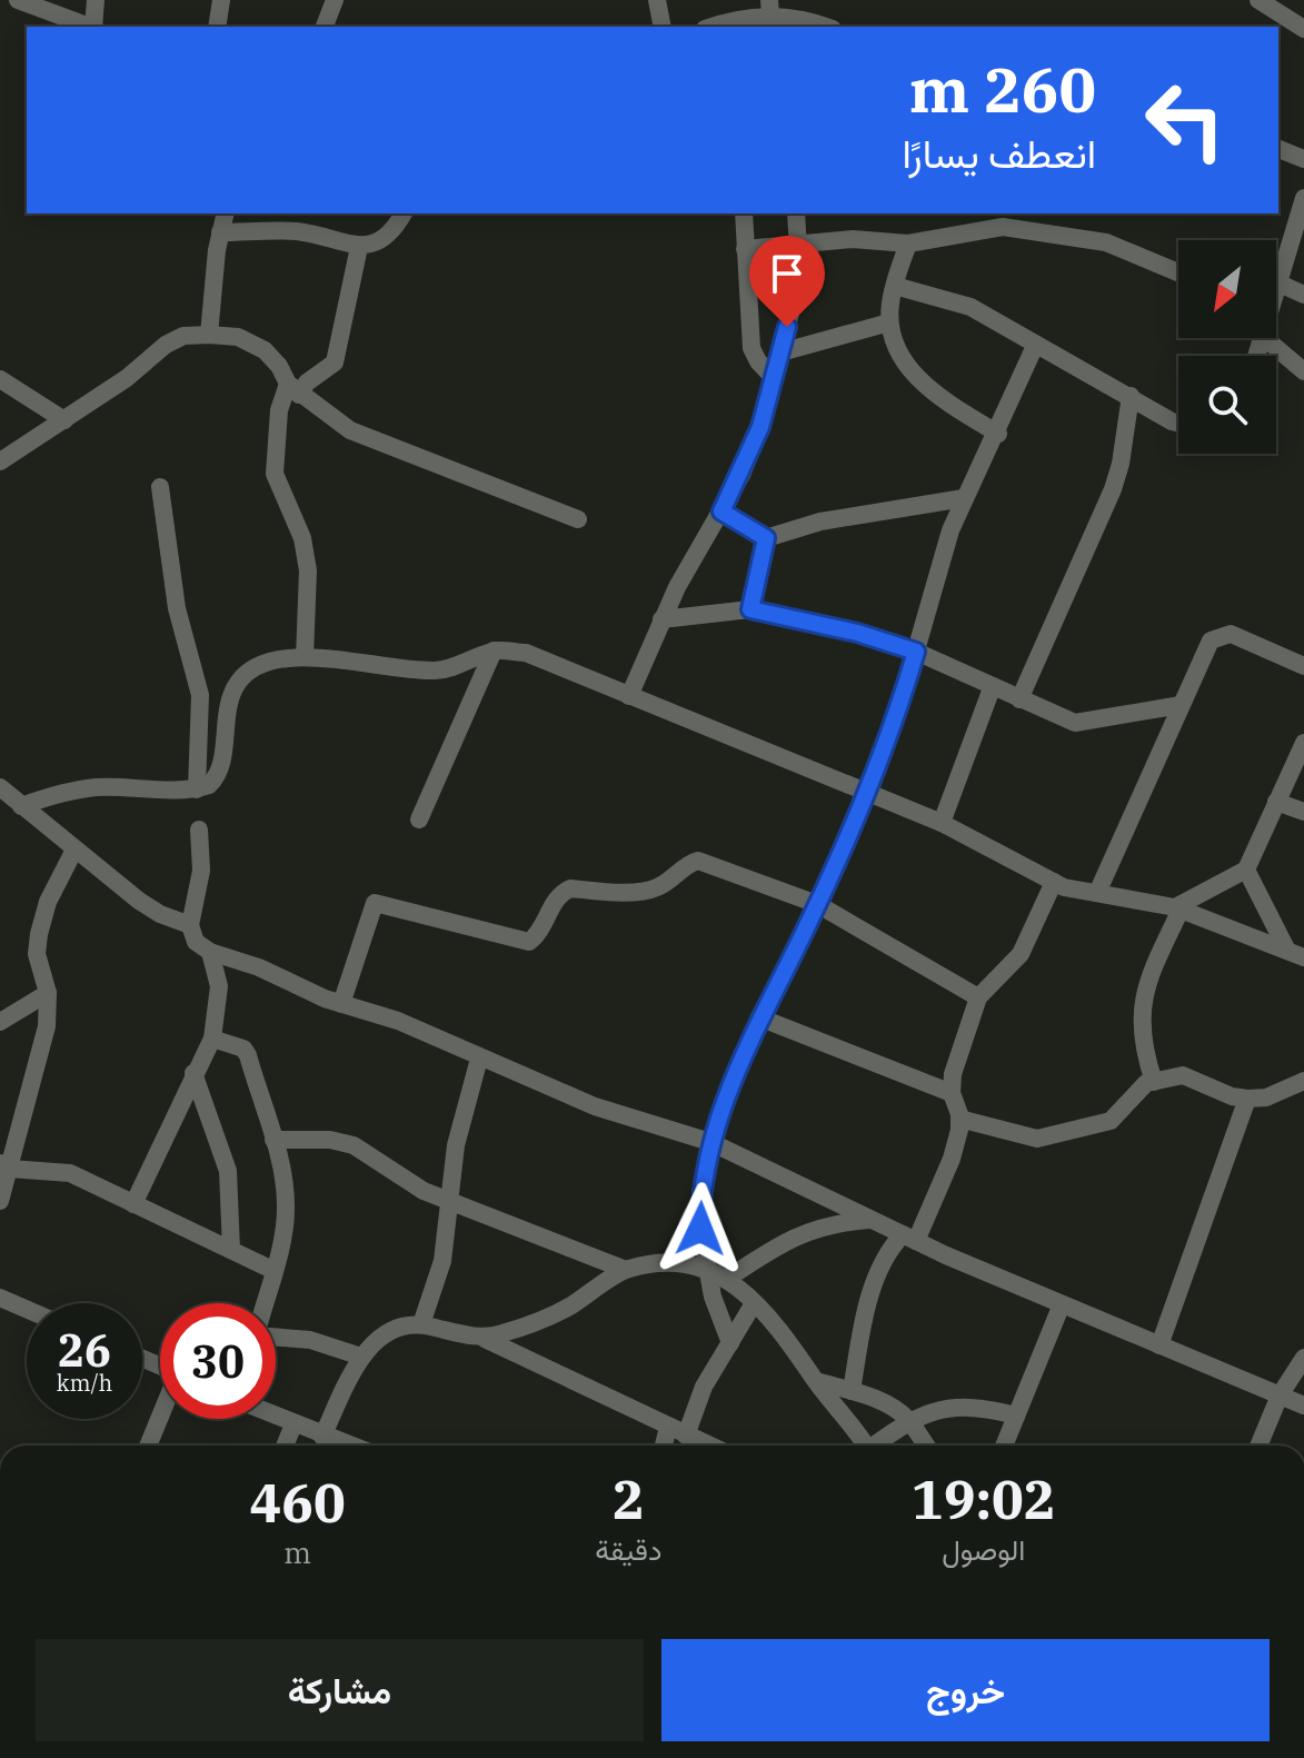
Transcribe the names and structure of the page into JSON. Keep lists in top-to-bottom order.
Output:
{
  "north": "bottom left",
  "page": {
    "turn": ["260 m", "انعطف يسارًا"],
    "speed": "26 km/h",
    "limit": "30",
    "eta": [
      "19:02",
      "الوصول",
      "2",
      "دقيقة",
      "460",
      "m"
    ],
    "buttons": ["خروج", "مشاركة"]
  }
}
